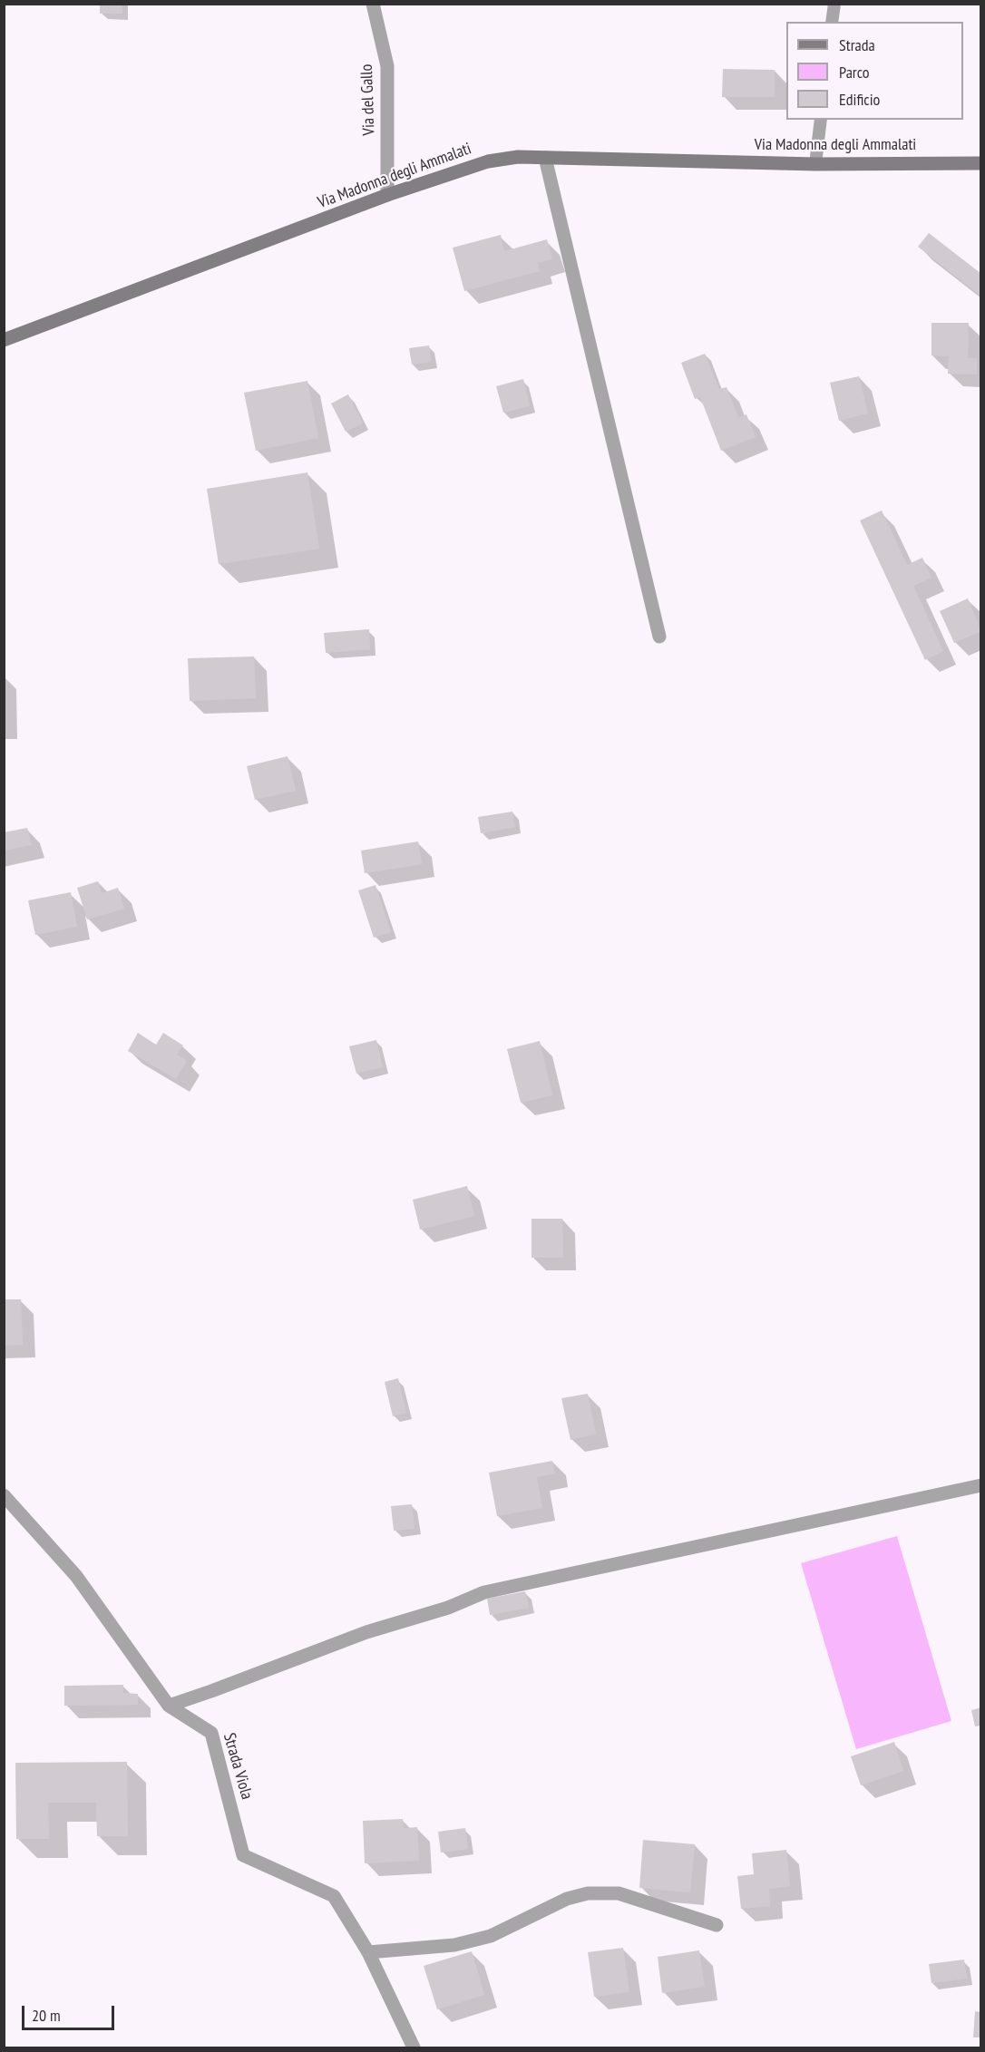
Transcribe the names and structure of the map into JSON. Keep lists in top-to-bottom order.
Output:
{
  "streets": {
    "street": ["Via del Gallo", "Via Madonna degli Ammalati", "Strada Viola"]
  },
  "crossings": [
    ["Via del Gallo", "Via Madonna degli Ammalati"]
  ],
  "legend": ["Strada", "Parco", "Edificio"],
  "scale_bar": "20 m"
}
